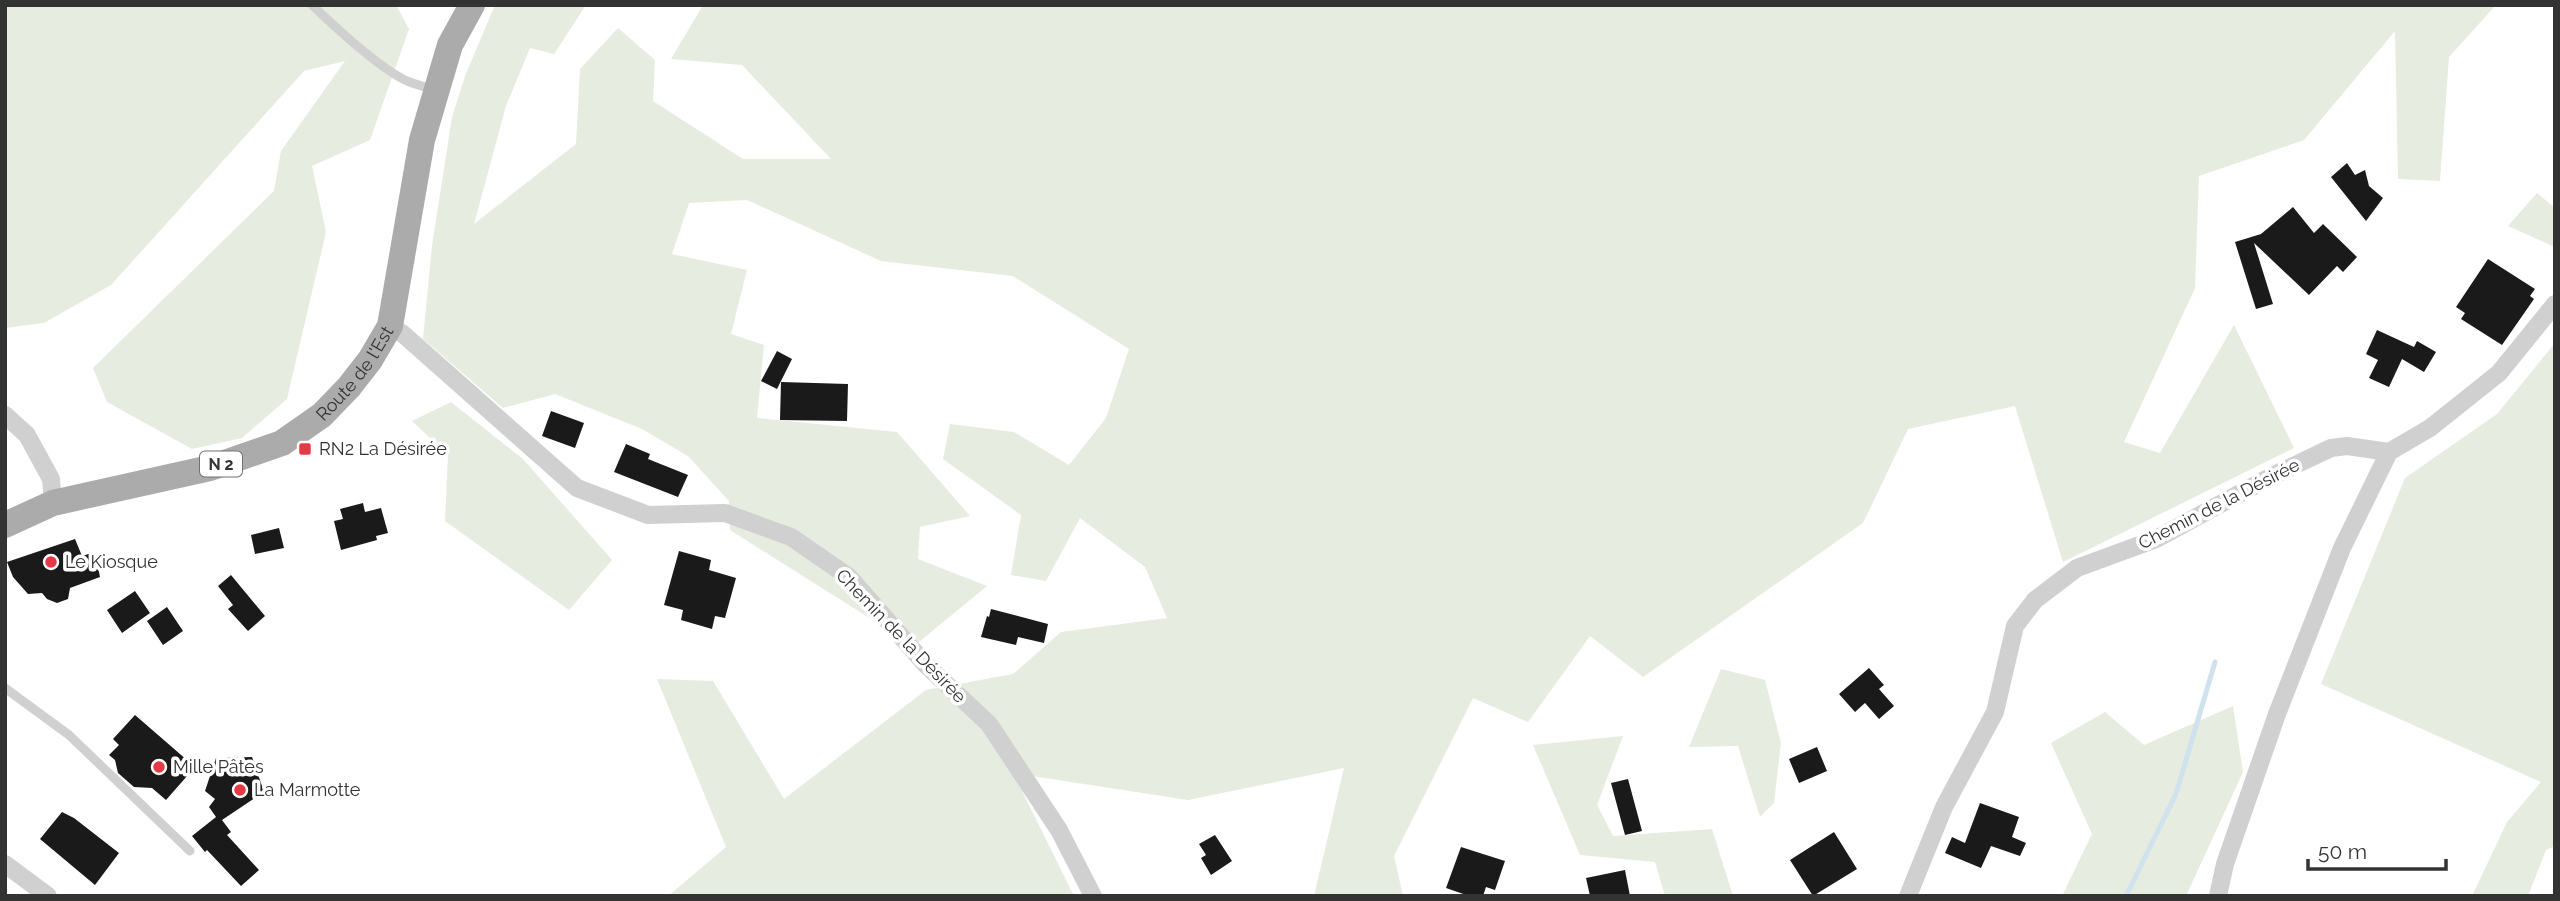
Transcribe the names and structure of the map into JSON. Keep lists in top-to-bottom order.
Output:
{
  "streets": {
    "main road": ["Route de l'Est", "N 2"],
    "street": ["Chemin de la Désirée"]
  },
  "crossings": [
    ["Route de l'Est", "Chemin de la Désirée"]
  ],
  "places": {
    "transit": ["RN2 La Désirée"],
    "other": ["Le Kiosque", "Mille Pâtes", "La Marmotte"]
  },
  "scale_bar": "50 m"
}
